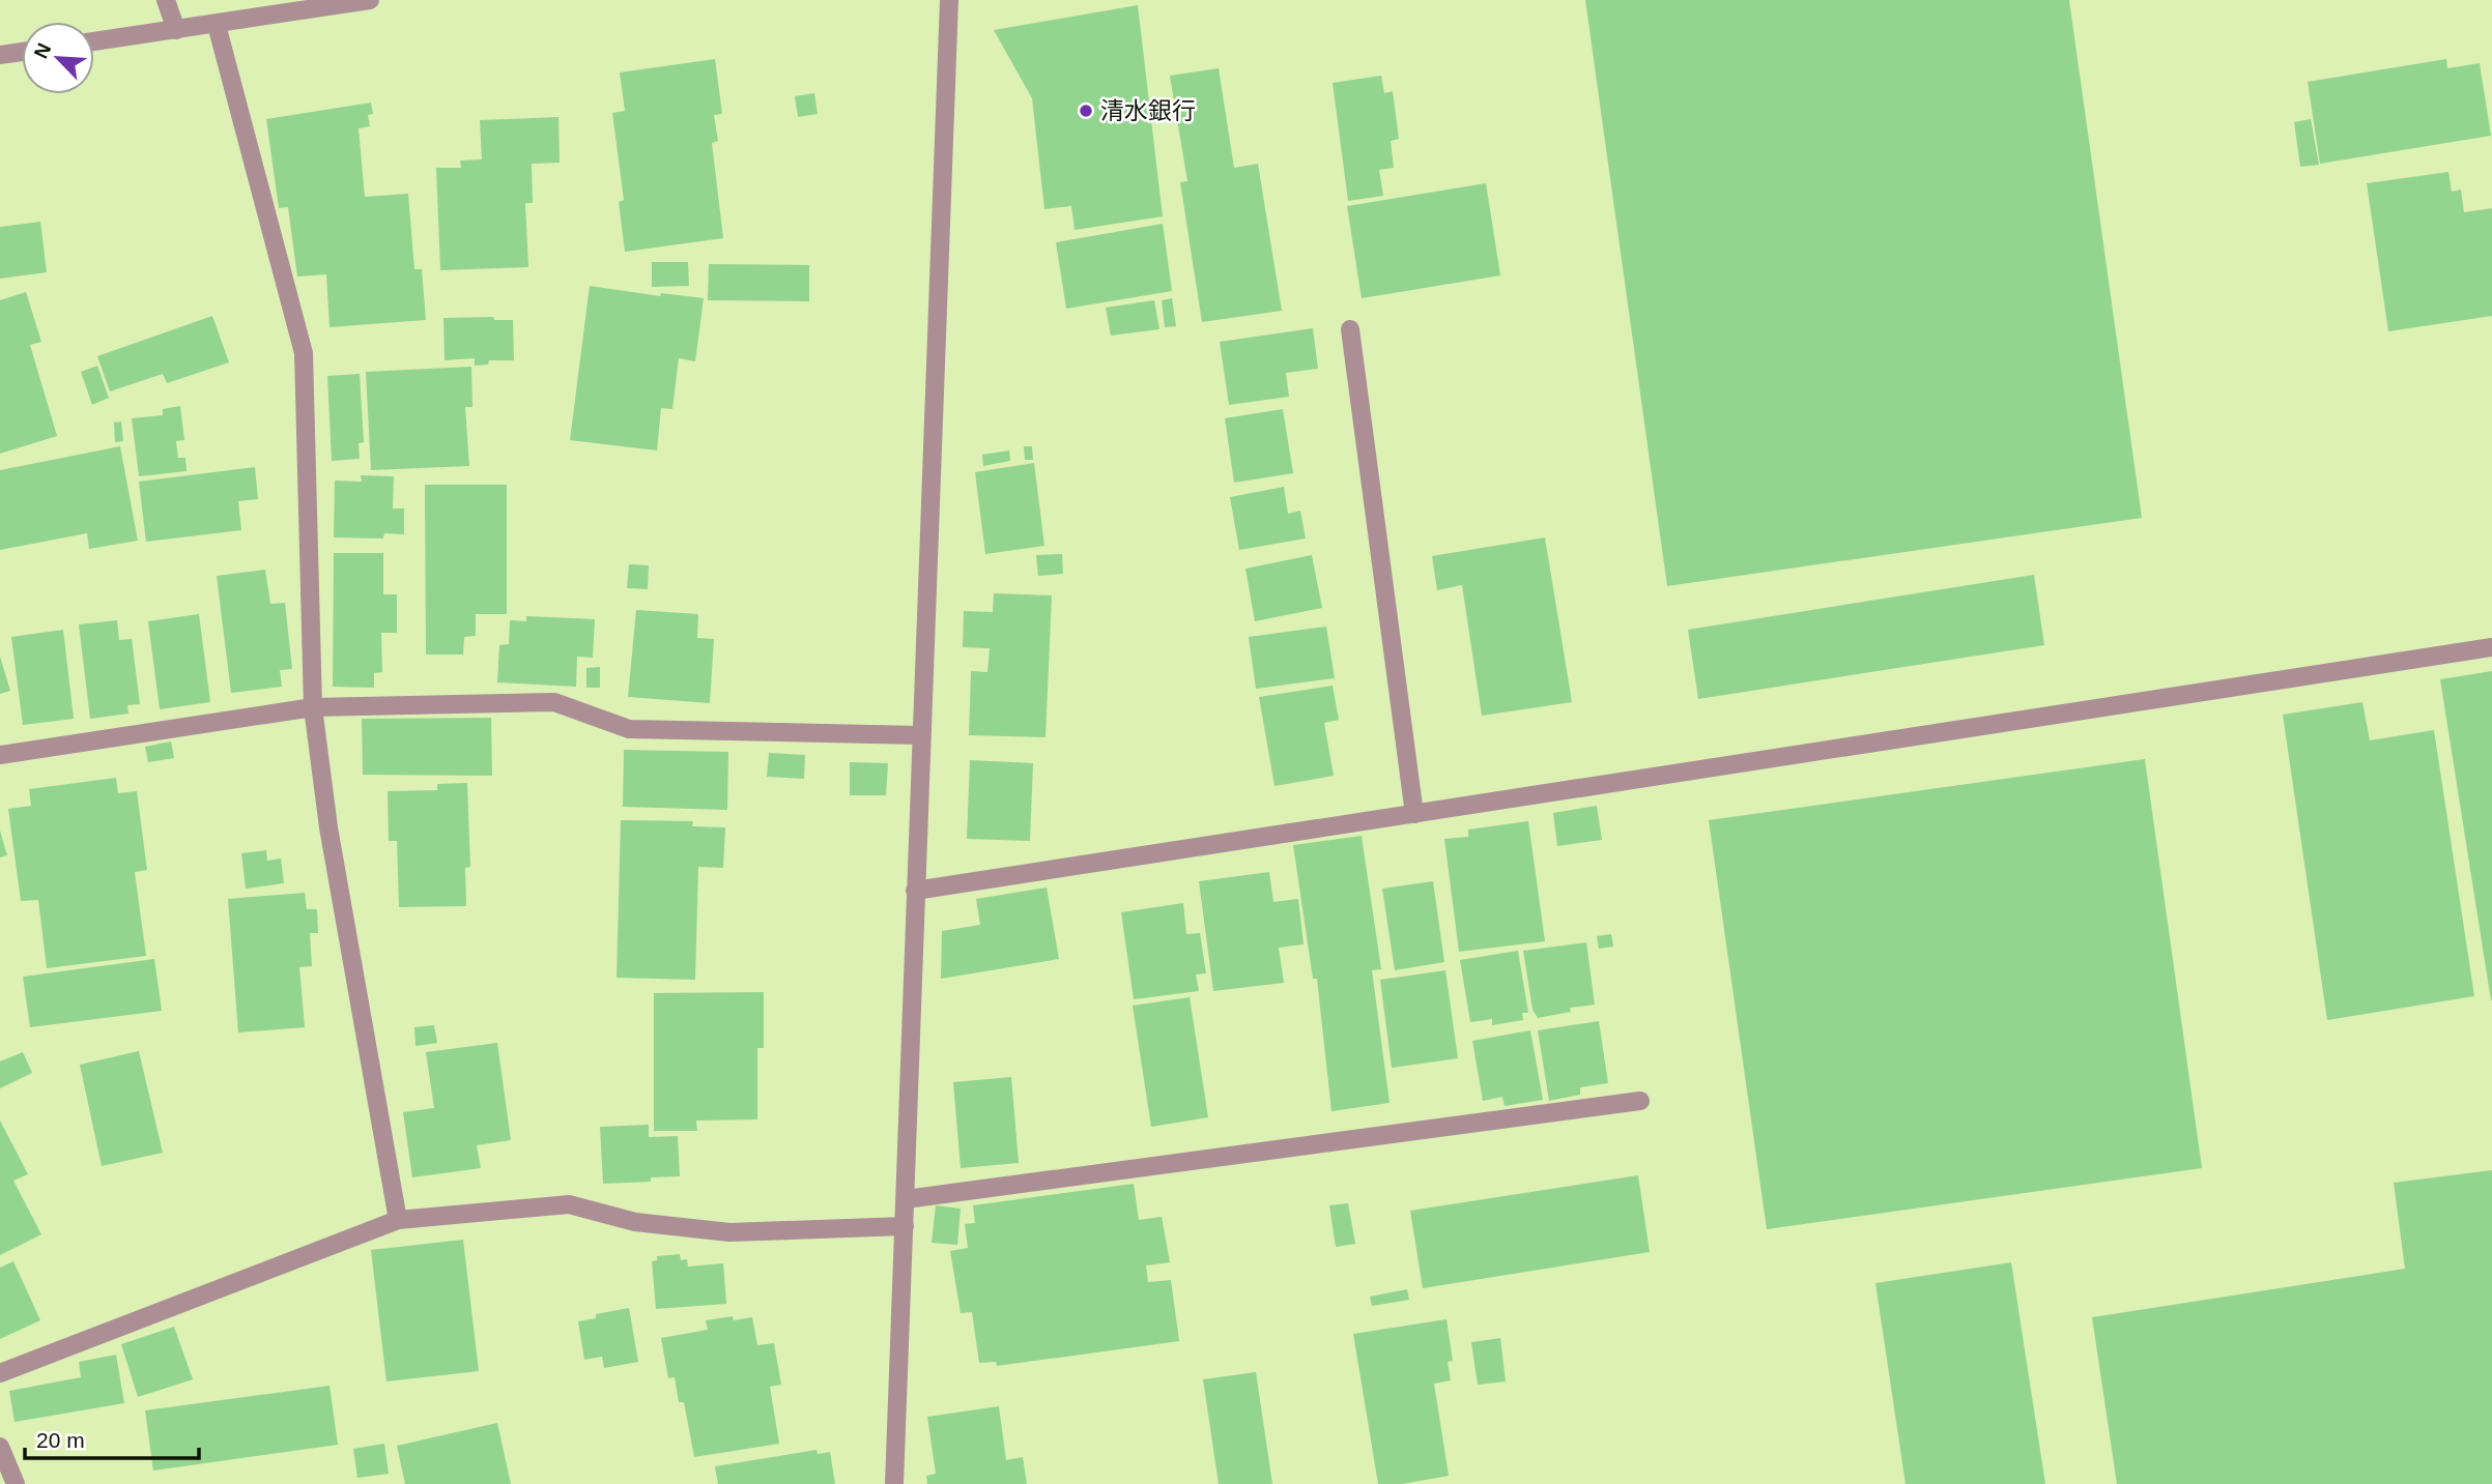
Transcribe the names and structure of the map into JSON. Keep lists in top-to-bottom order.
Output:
{
  "places": ["清水銀行"],
  "scale_bar": "20 m",
  "north": "top left"
}
